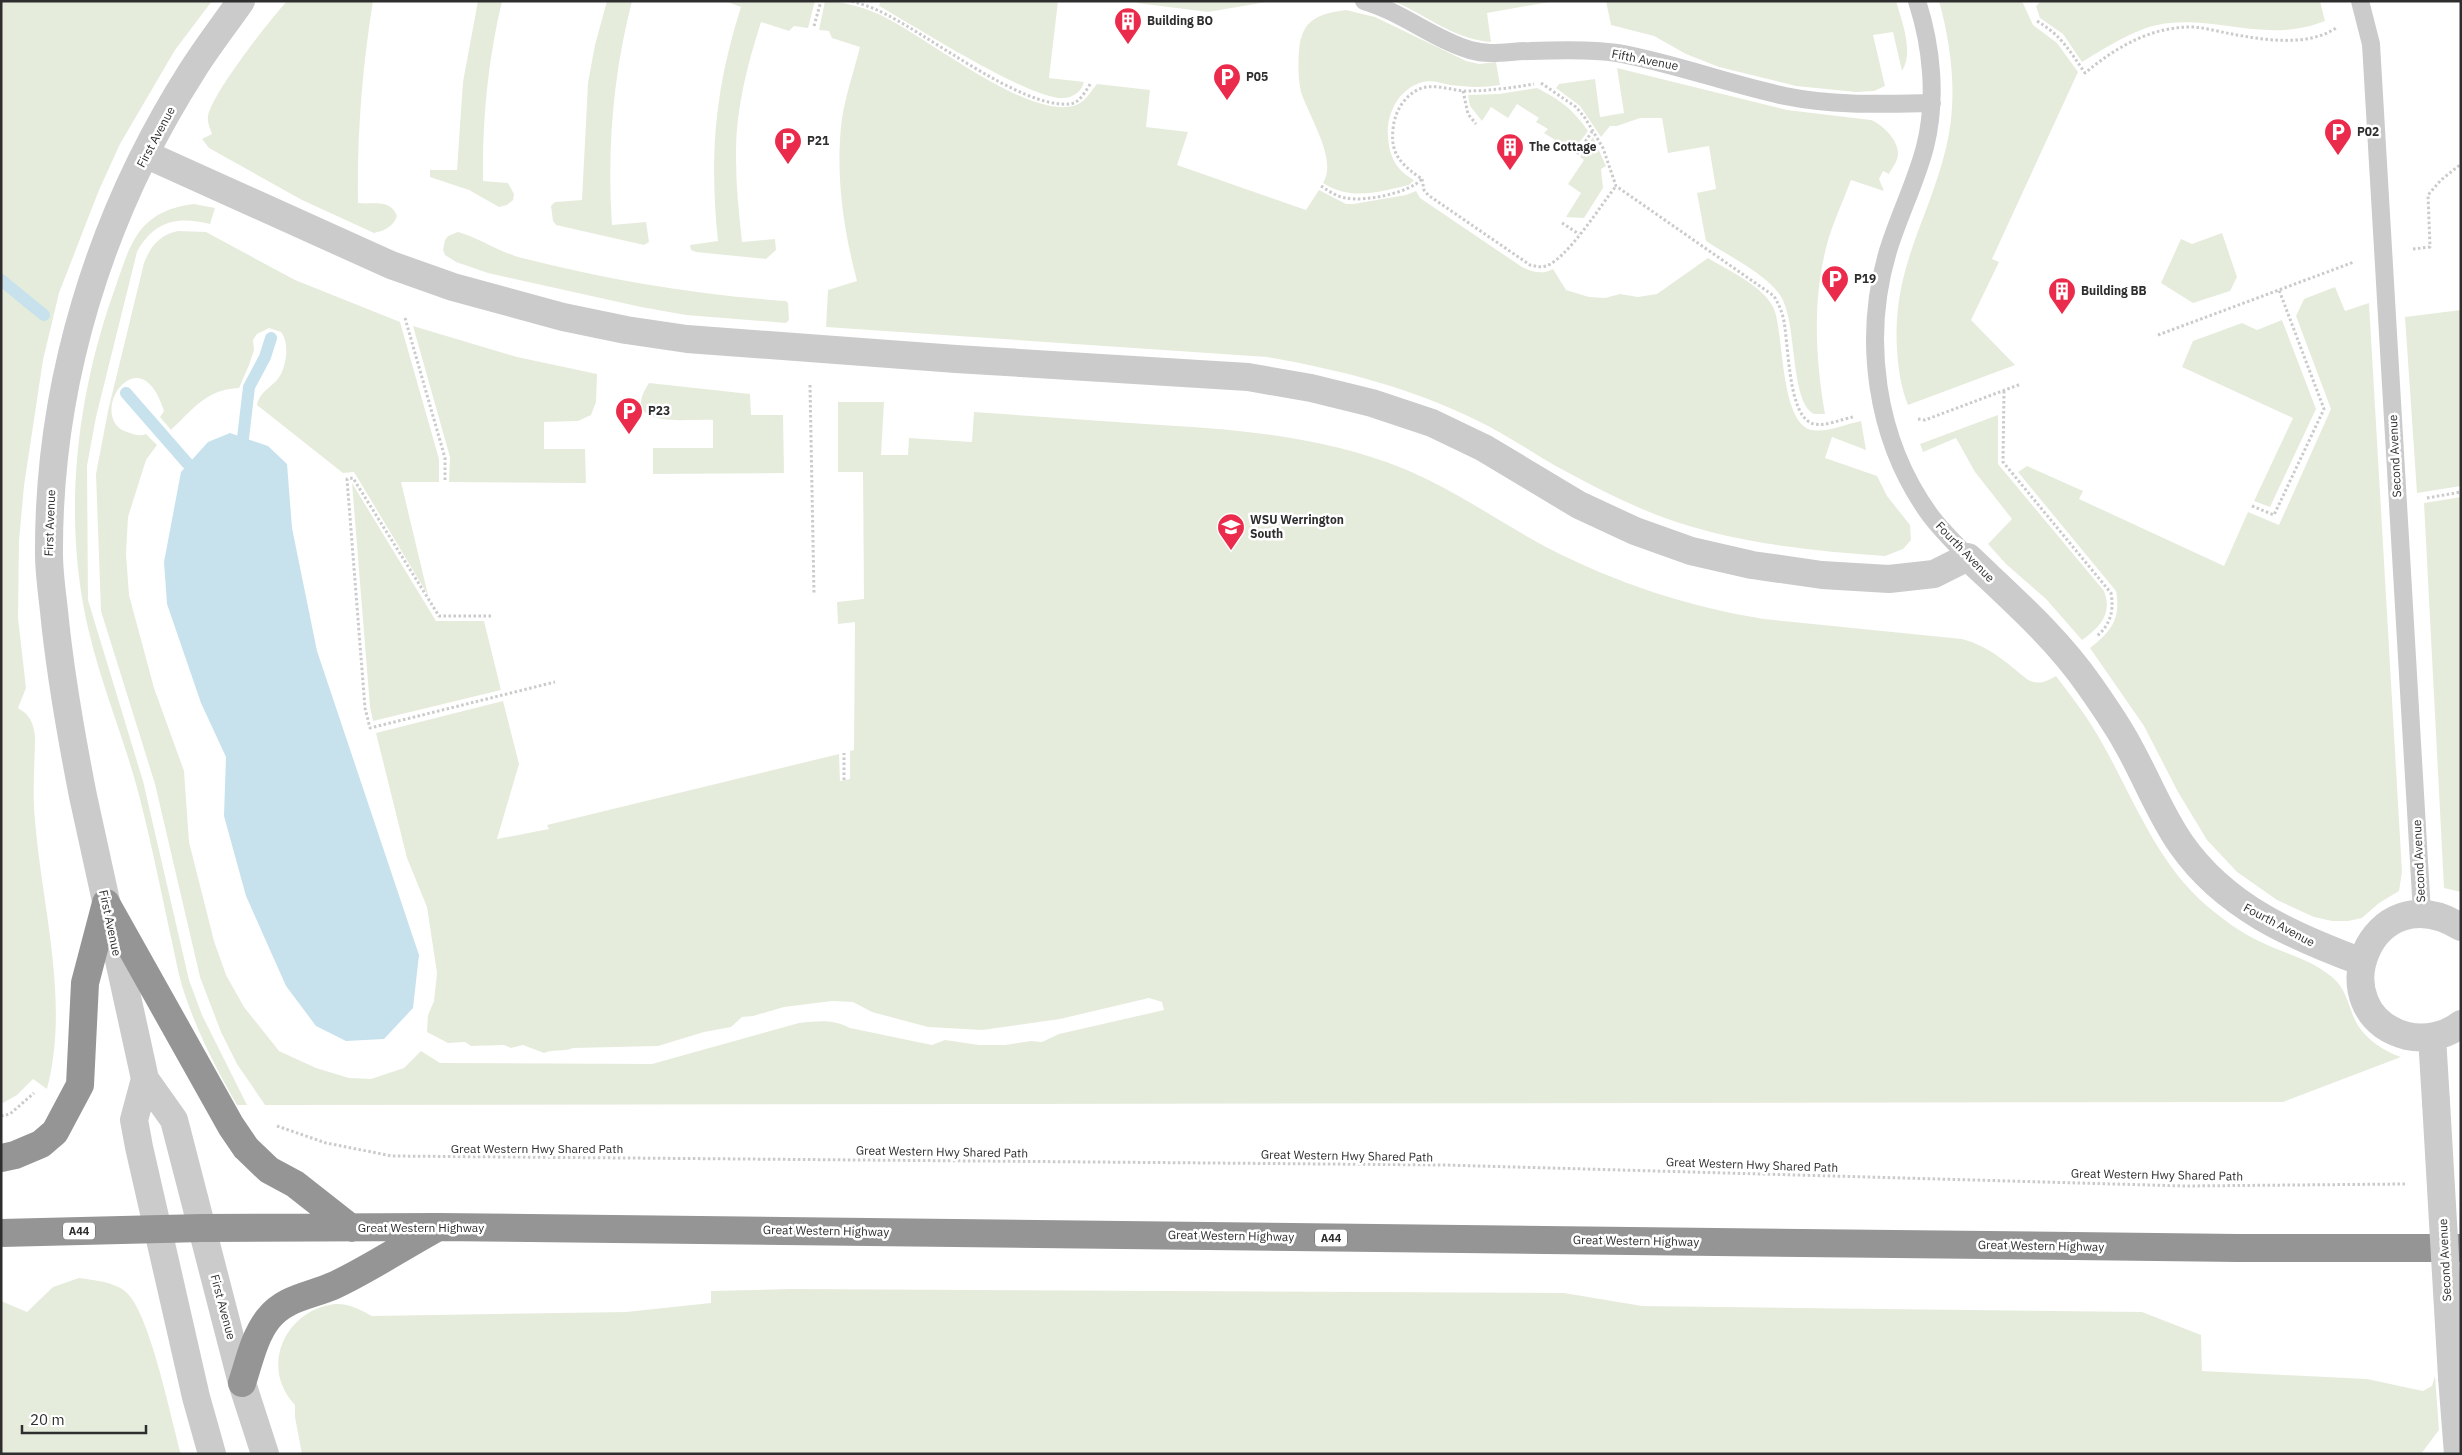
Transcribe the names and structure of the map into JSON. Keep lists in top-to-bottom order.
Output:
{
  "streets": {
    "highway": ["Great Western Highway", "A44"],
    "street": ["First Avenue", "Second Avenue", "Fourth Avenue"],
    "lane": ["Fifth Avenue"],
    "path": ["Great Western Hwy Shared Path"]
  },
  "crossings": [
    ["Fifth Avenue", "Fourth Avenue"],
    ["First Avenue", "Great Western Highway"]
  ],
  "places": {
    "building": ["Building BO", "The Cottage", "Building BB"],
    "parking": [
      "P05",
      "P02",
      "P21",
      "P19",
      "P23"
    ],
    "school or university": ["WSU Werrington South"]
  },
  "scale_bar": "20 m"
}
